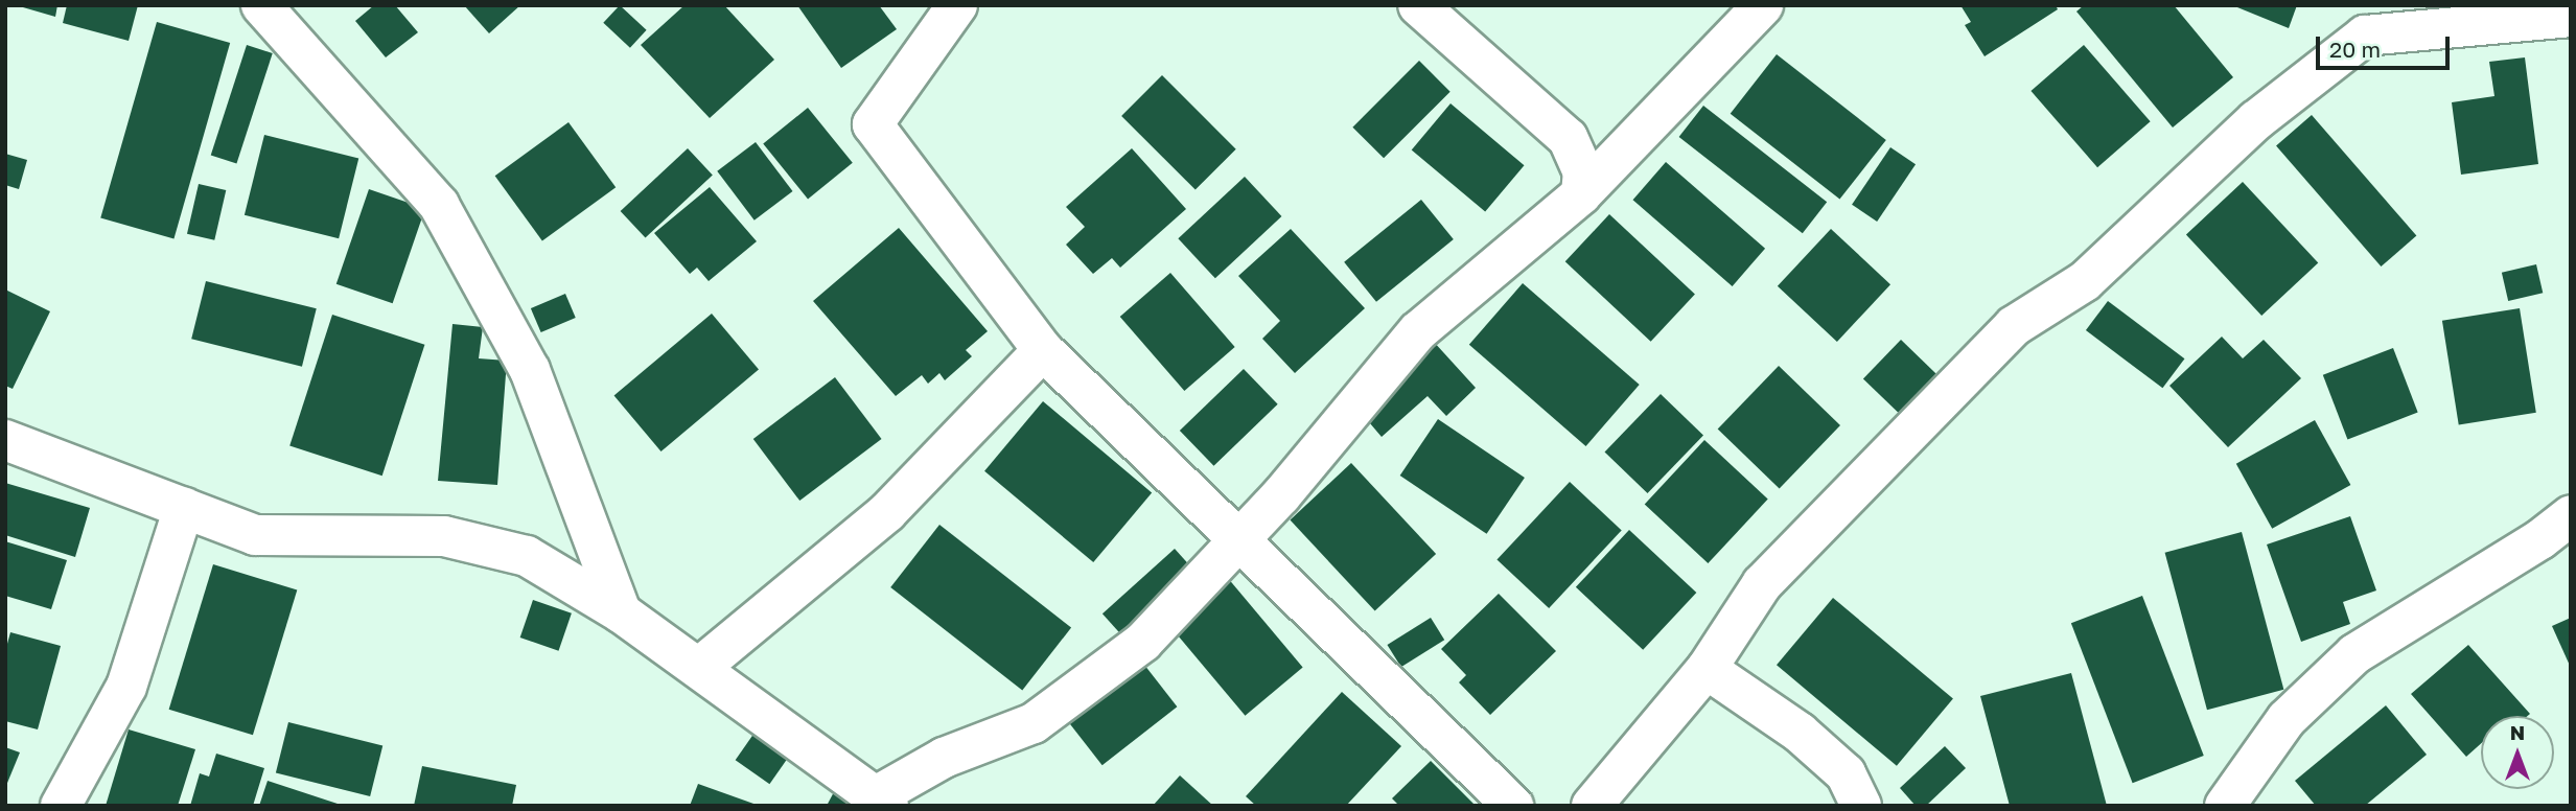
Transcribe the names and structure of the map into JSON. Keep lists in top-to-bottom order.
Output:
{
  "scale_bar": "20 m",
  "north": "top"
}
